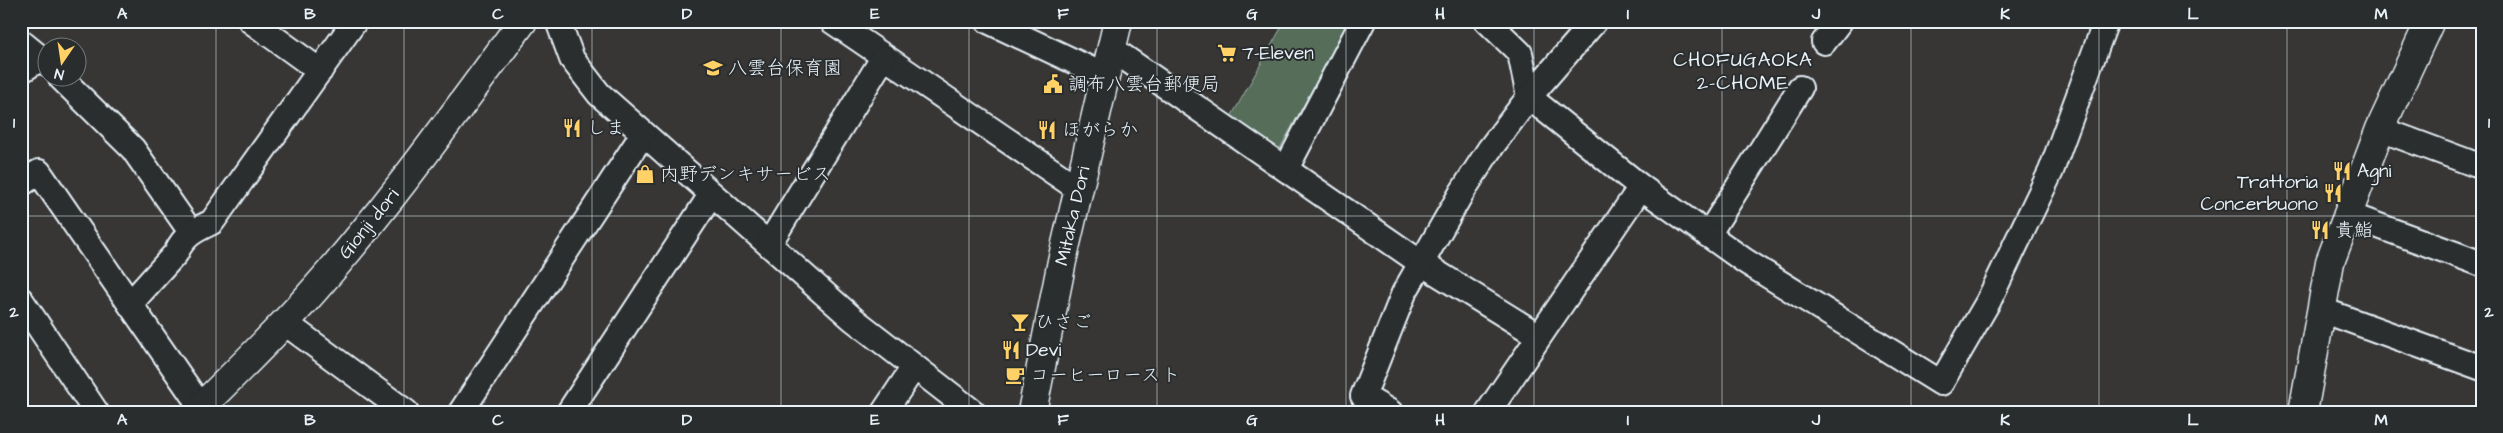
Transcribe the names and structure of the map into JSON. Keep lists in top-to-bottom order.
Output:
{
  "streets": {
    "street": ["Mitaka Dori", "Gionji dori"]
  },
  "districts": ["CHOFUGAOKA 2-CHOME"],
  "places": {
    "supermarket": ["7-Eleven"],
    "school or university": ["八雲台保育園"],
    "public building": ["調布八雲台郵便局"],
    "restaurant": [
      "しま",
      "ほがらか",
      "Agni",
      "Trattoria Concerbuono",
      "貴鮨",
      "Devi"
    ],
    "shop": ["内野デンキサービス"],
    "bar": ["ひさご"],
    "cafe": ["コーヒーロースト"]
  },
  "north": "bottom",
  "grid": {
    "columns": [
      "A",
      "B",
      "C",
      "D",
      "E",
      "F",
      "G",
      "H",
      "I",
      "J",
      "K",
      "L",
      "M"
    ],
    "rows": ["1", "2"]
  }
}
